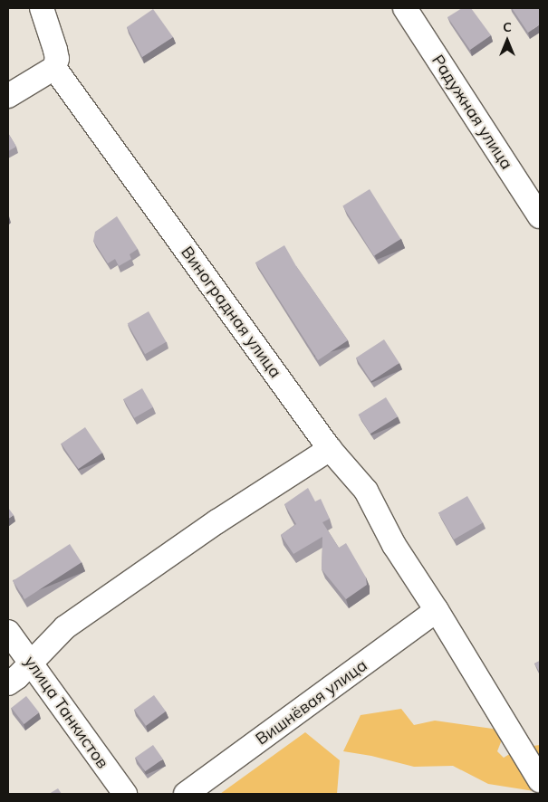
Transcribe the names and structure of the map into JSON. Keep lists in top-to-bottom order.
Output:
{
  "streets": {
    "street": [
      "Радужная улица",
      "Виноградная улица",
      "Вишнёвая улица",
      "улица Танкистов"
    ]
  },
  "crossings": [
    ["Виноградная улица", "Вишнёвая улица"]
  ],
  "north": "top"
}
